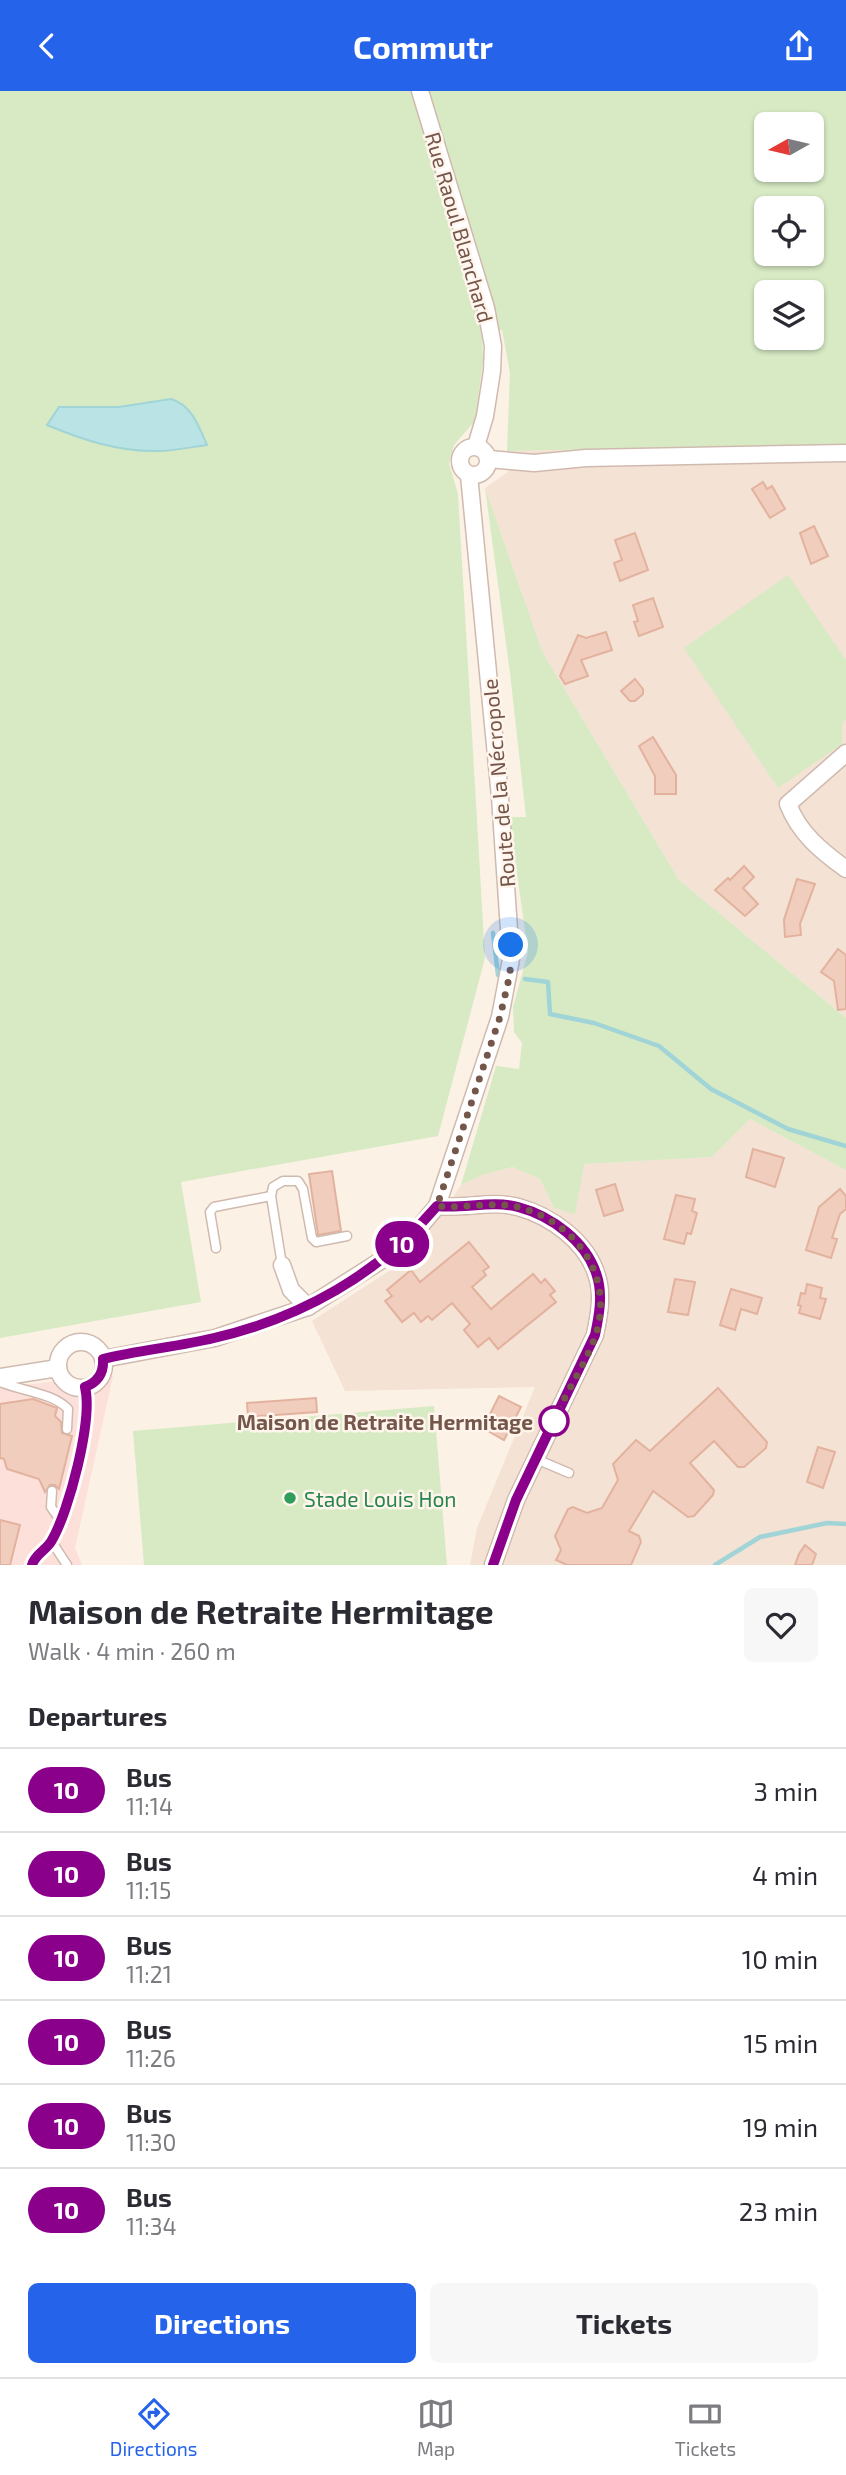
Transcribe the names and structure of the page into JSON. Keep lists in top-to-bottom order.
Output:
{
  "streets": {
    "street": ["Rue Raoul Blanchard", "Route de la Nécropole"]
  },
  "crossings": [
    ["Rue Raoul Blanchard", "Route de la Nécropole"]
  ],
  "places": ["Maison de Retraite Hermitage", "Stade Louis Hon"],
  "lines": ["bus line 10"],
  "north": "left",
  "page": {
    "header": "Commutr",
    "on_map": "10",
    "heading": [
      ["Maison de Retraite Hermitage", "Walk · 4 min · 260 m"],
      "Departures"
    ],
    "list": [
      {
        "mark": "10",
        "name": "Bus",
        "note": "11:14",
        "value": "3 min"
      },
      {
        "mark": "10",
        "name": "Bus",
        "note": "11:15",
        "value": "4 min"
      },
      {
        "mark": "10",
        "name": "Bus",
        "note": "11:21",
        "value": "10 min"
      },
      {
        "mark": "10",
        "name": "Bus",
        "note": "11:26",
        "value": "15 min"
      },
      {
        "mark": "10",
        "name": "Bus",
        "note": "11:30",
        "value": "19 min"
      },
      {
        "mark": "10",
        "name": "Bus",
        "note": "11:34",
        "value": "23 min"
      }
    ],
    "buttons": ["Directions", "Tickets"],
    "tabs": ["Directions", "Map", "Tickets"]
  }
}
